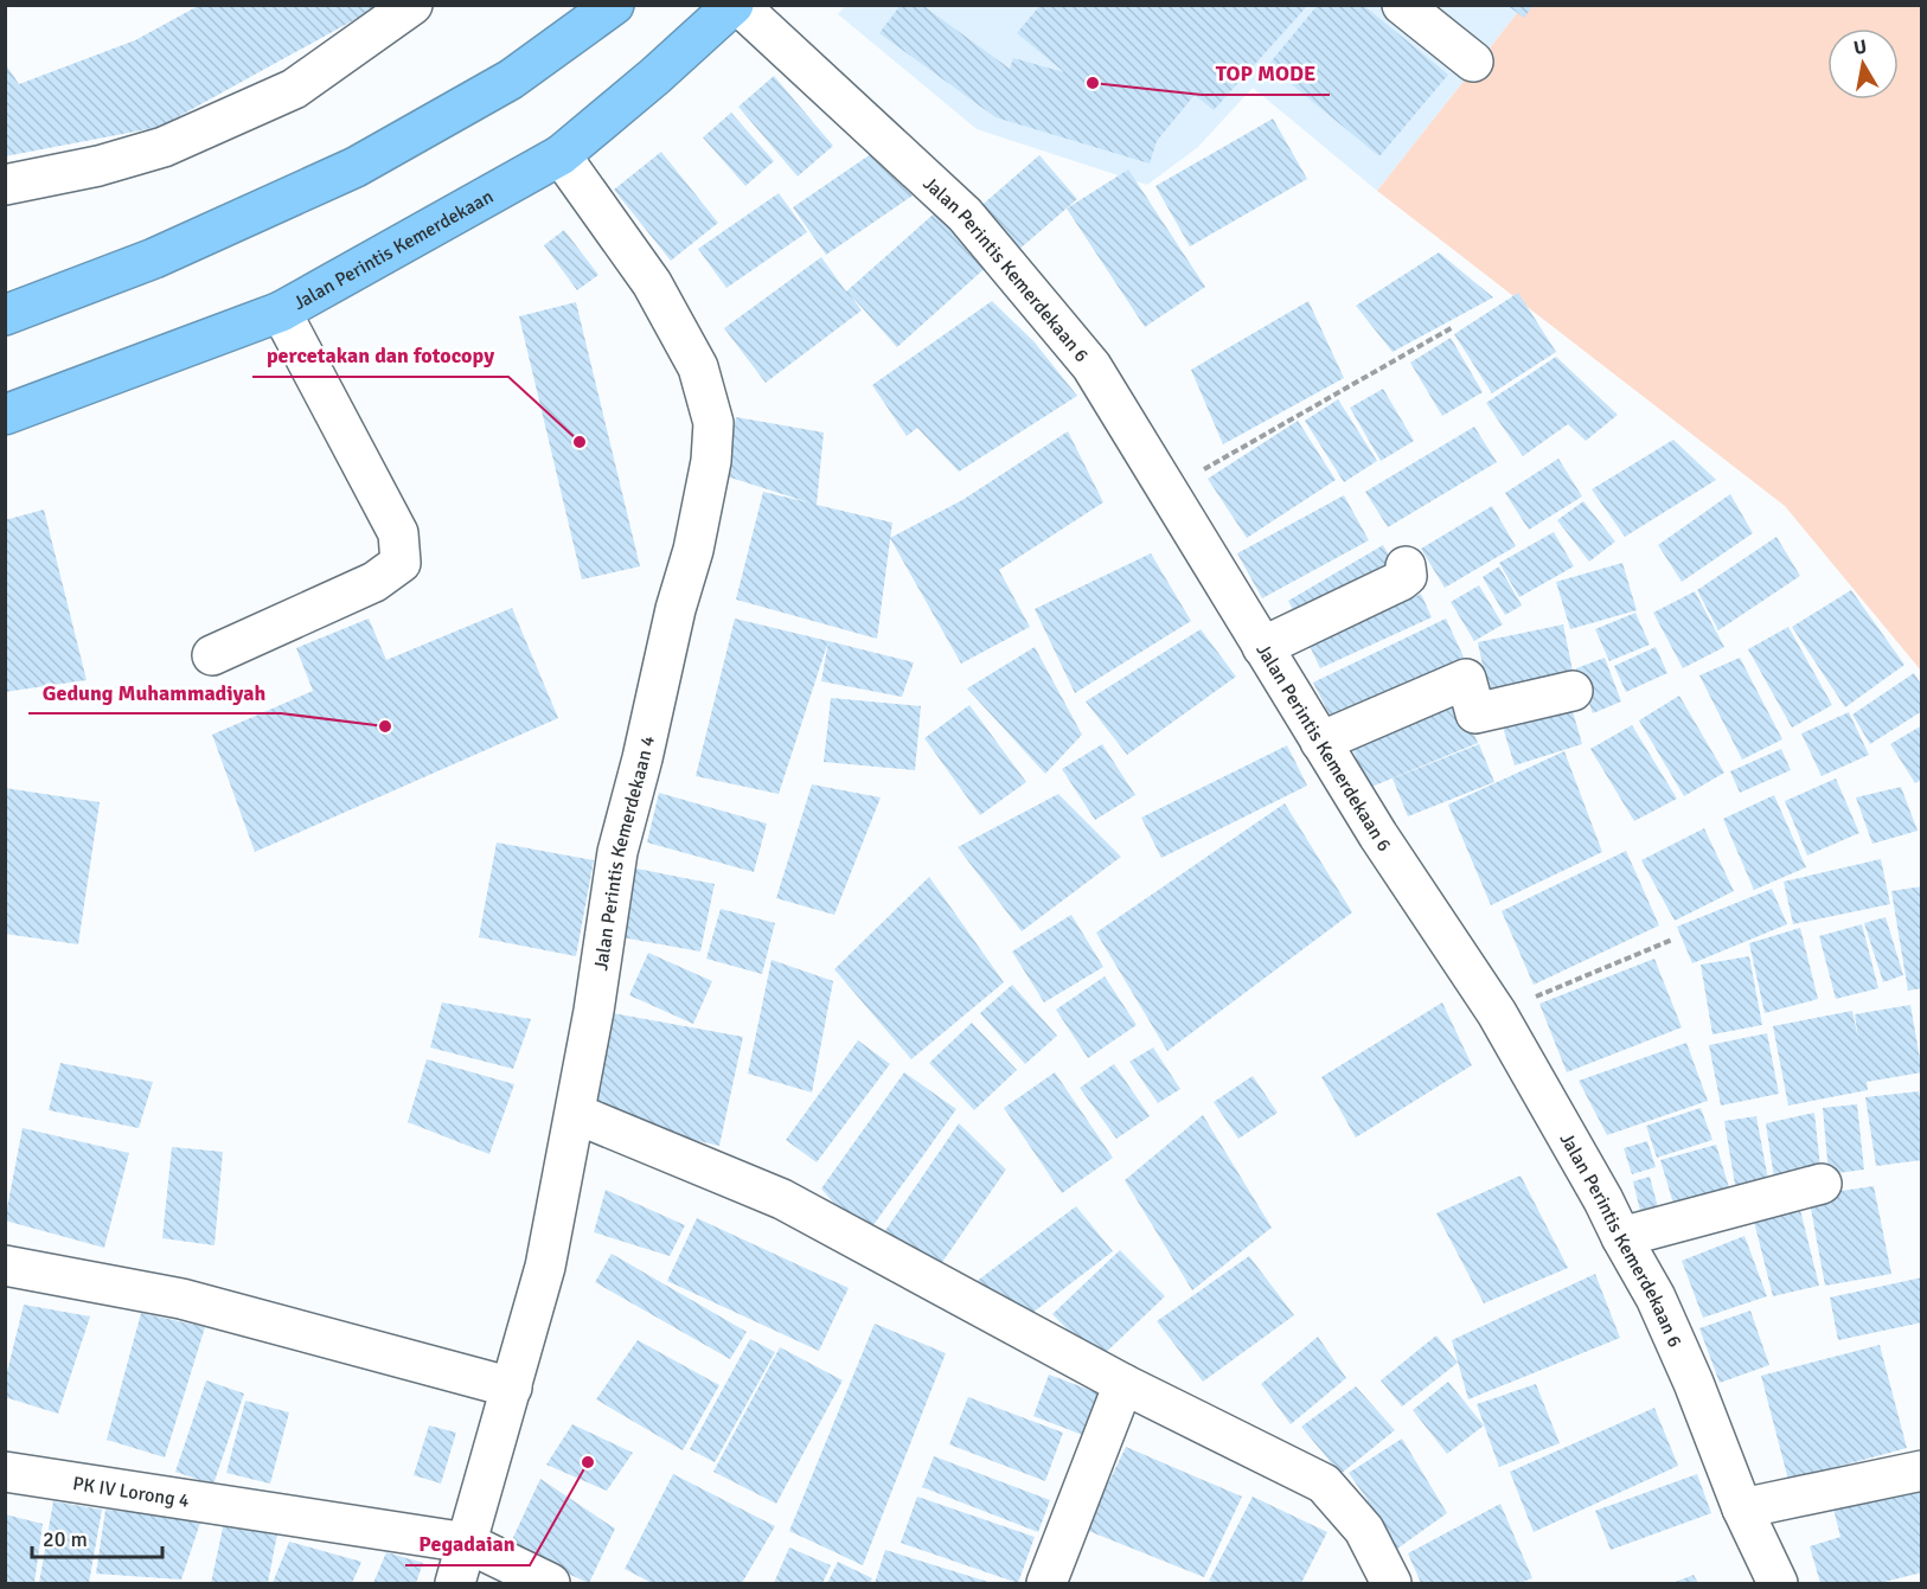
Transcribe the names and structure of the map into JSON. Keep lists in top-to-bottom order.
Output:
{
  "streets": {
    "highway": ["Jalan Perintis Kemerdekaan"],
    "street": ["Jalan Perintis Kemerdekaan 6", "Jalan Perintis Kemerdekaan 4", "PK IV Lorong 4"]
  },
  "crossings": [
    ["Jalan Perintis Kemerdekaan", "Jalan Perintis Kemerdekaan 6"],
    ["Jalan Perintis Kemerdekaan", "Jalan Perintis Kemerdekaan 4"],
    ["Jalan Perintis Kemerdekaan 4", "PK IV Lorong 4"]
  ],
  "places": [
    "TOP MODE",
    "percetakan dan fotocopy",
    "Gedung Muhammadiyah",
    "Pegadaian"
  ],
  "scale_bar": "20 m",
  "north": "top"
}
